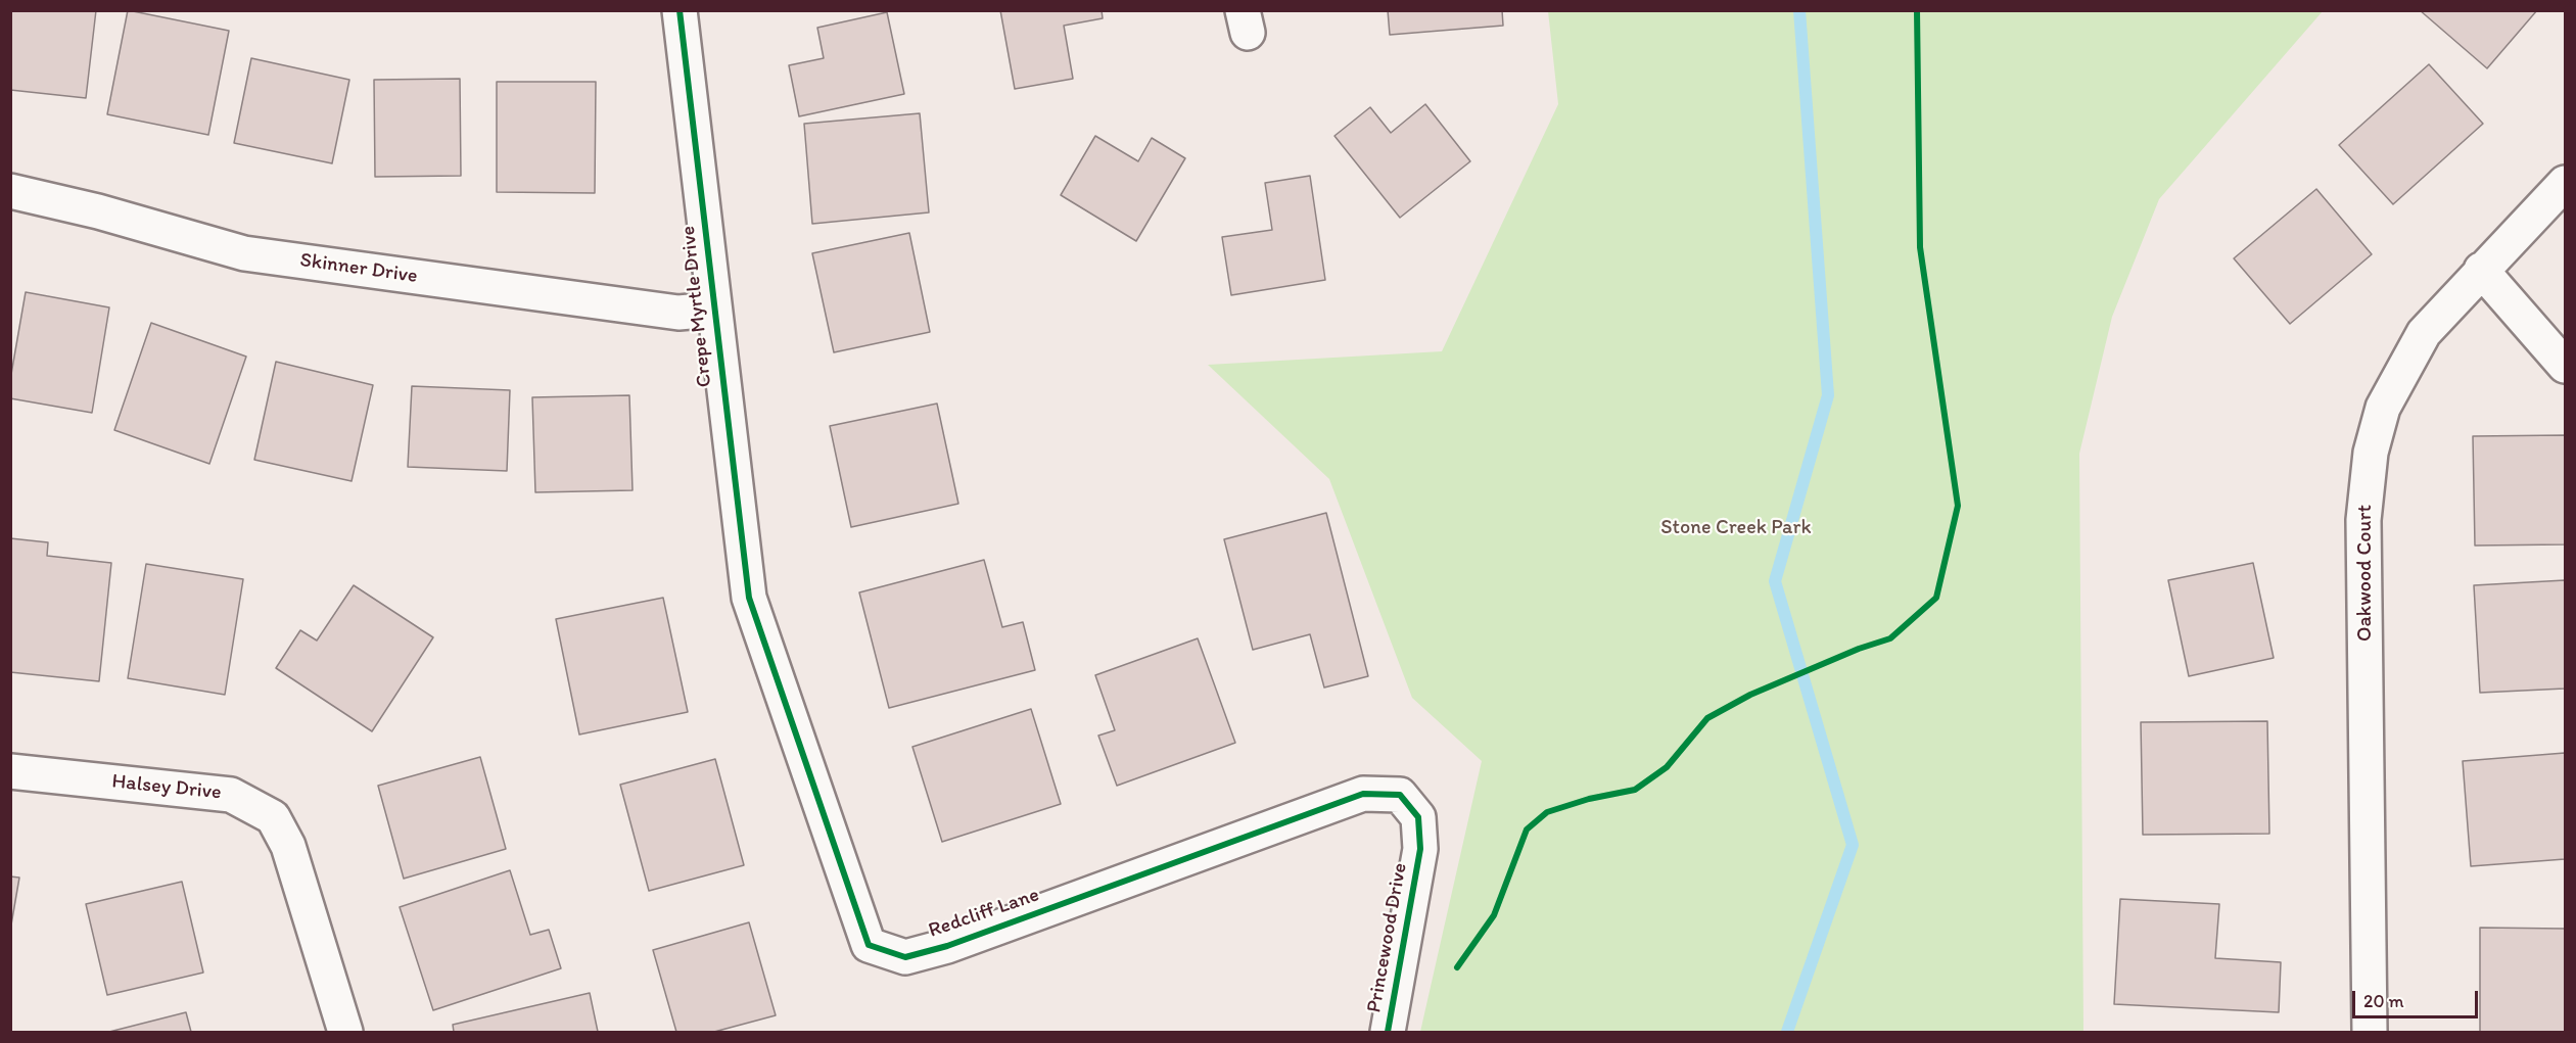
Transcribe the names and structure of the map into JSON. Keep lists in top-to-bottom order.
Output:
{
  "streets": {
    "street": [
      "Skinner Drive",
      "Crepe Myrtle Drive",
      "Oakwood Court",
      "Halsey Drive",
      "Redcliff Lane",
      "Princewood Drive"
    ]
  },
  "crossings": [
    ["Skinner Drive", "Crepe Myrtle Drive"],
    ["Crepe Myrtle Drive", "Redcliff Lane"],
    ["Redcliff Lane", "Princewood Drive"]
  ],
  "parks": ["Stone Creek Park"],
  "scale_bar": "20 m"
}
